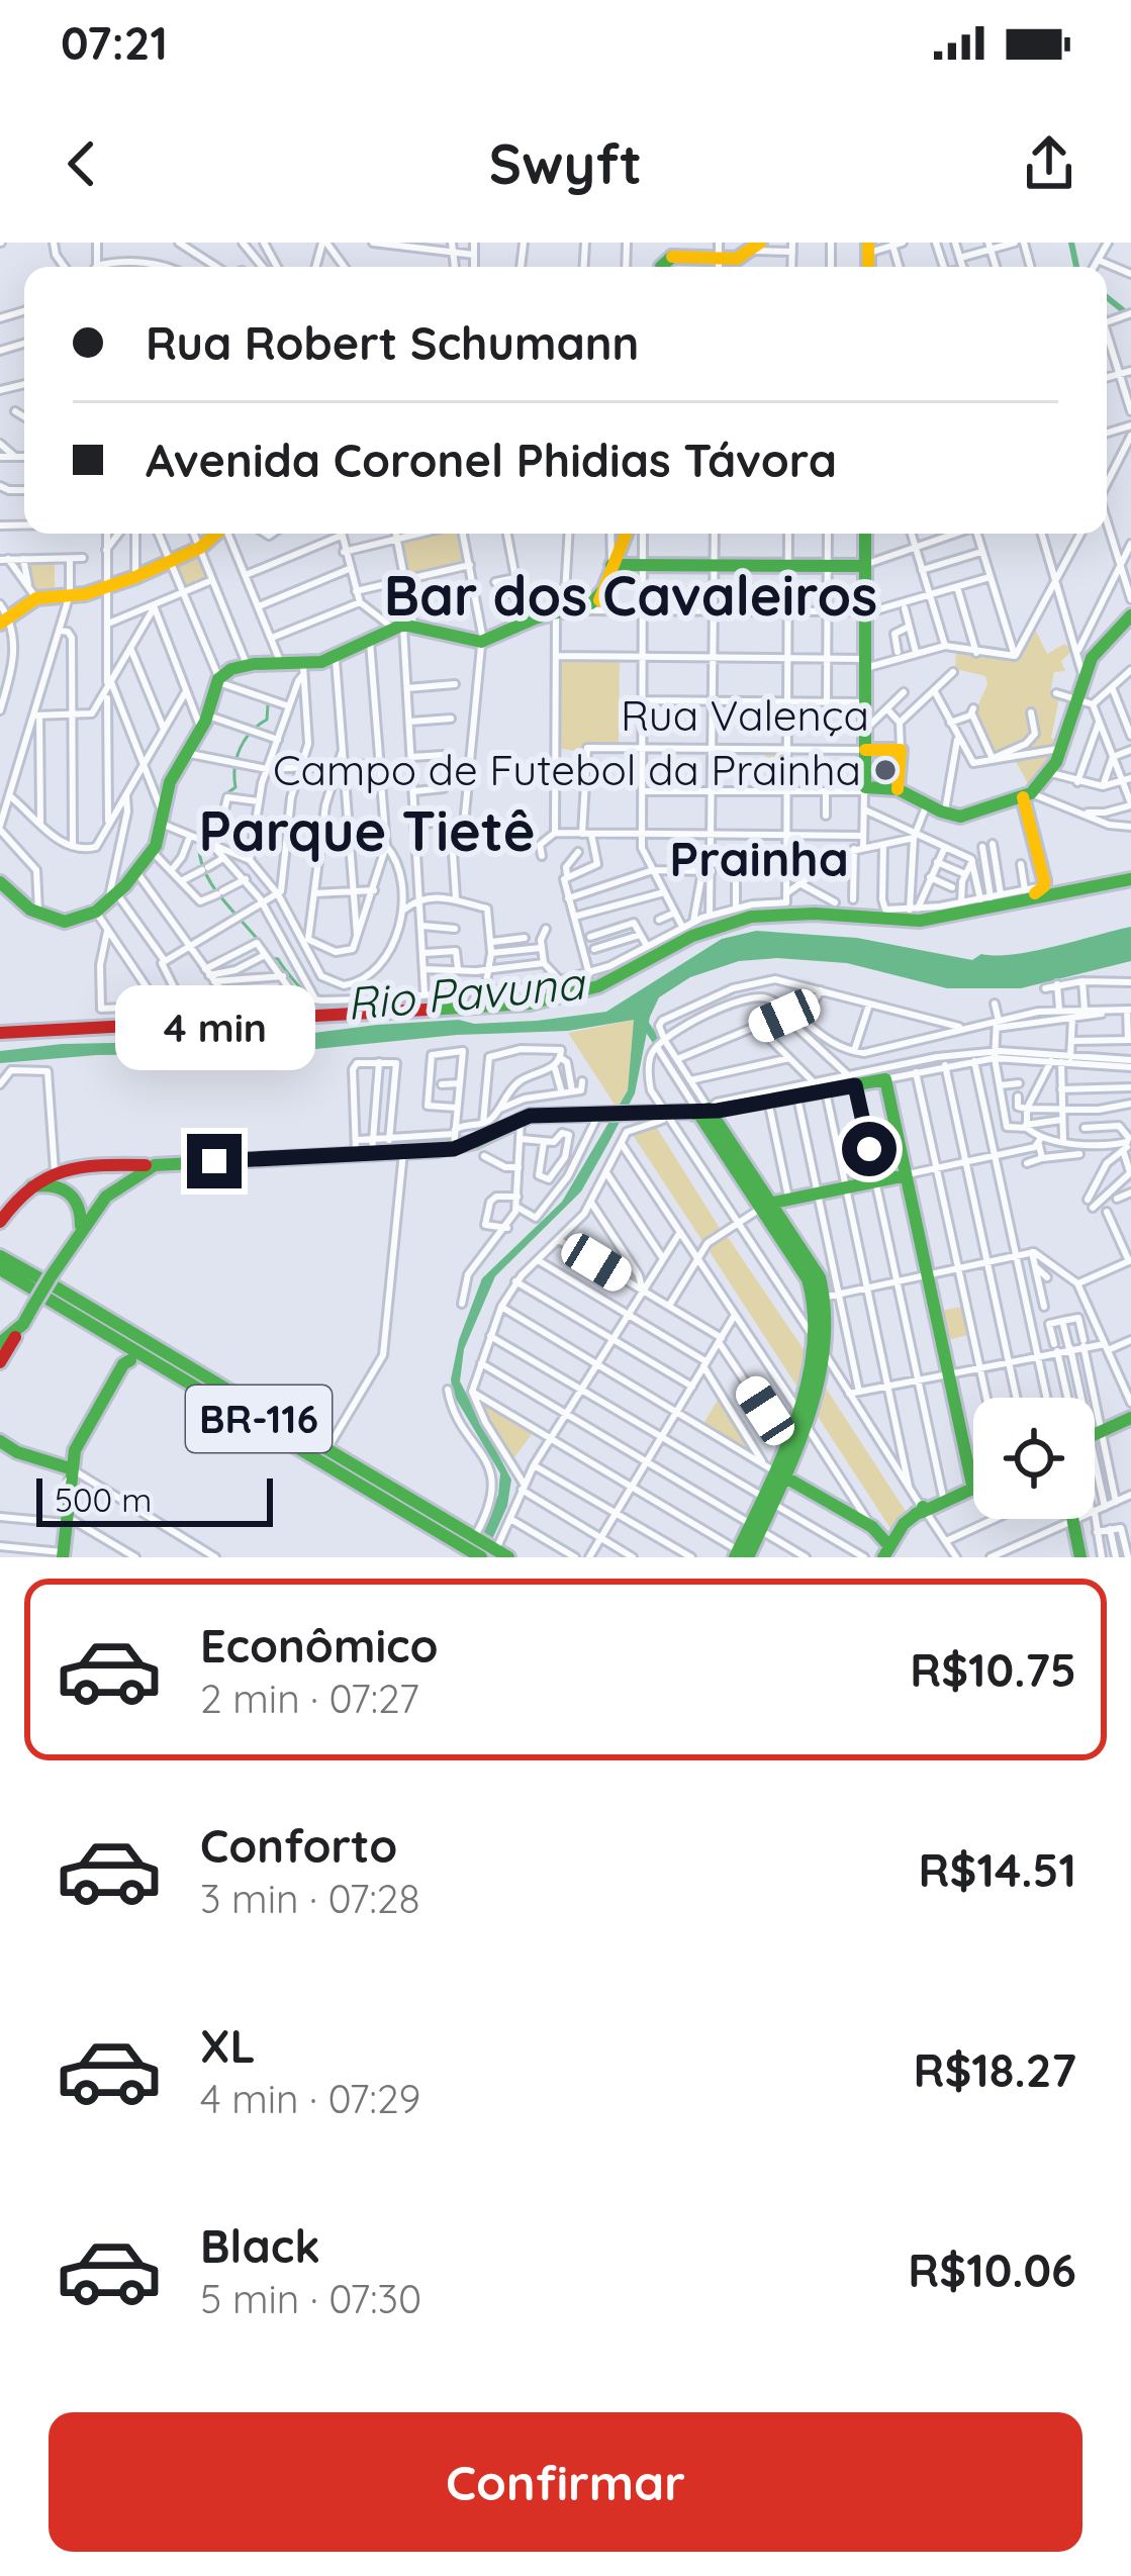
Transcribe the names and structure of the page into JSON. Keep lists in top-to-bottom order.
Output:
{
  "streets": {
    "main road": ["Rua Valença", "BR-116"]
  },
  "districts": ["Bar dos Cavaleiros", "Parque Tietê", "Prainha"],
  "water": ["Rio Pavuna"],
  "places": ["Campo de Futebol da Prainha"],
  "scale_bar": "500 m",
  "page": {
    "status": "07:21",
    "header": "Swyft",
    "banner": ["Rua Robert Schumann", "Avenida Coronel Phidias Távora"],
    "bubble": "4 min",
    "scale": "500 m",
    "list": [
      {
        "name": "Econômico",
        "note": "2 min · 07:27",
        "value": "R$10.75"
      },
      {
        "name": "Conforto",
        "note": "3 min · 07:28",
        "value": "R$14.51"
      },
      {
        "name": "XL",
        "note": "4 min · 07:29",
        "value": "R$18.27"
      },
      {
        "name": "Black",
        "note": "5 min · 07:30",
        "value": "R$10.06"
      }
    ],
    "buttons": "Confirmar"
  }
}
